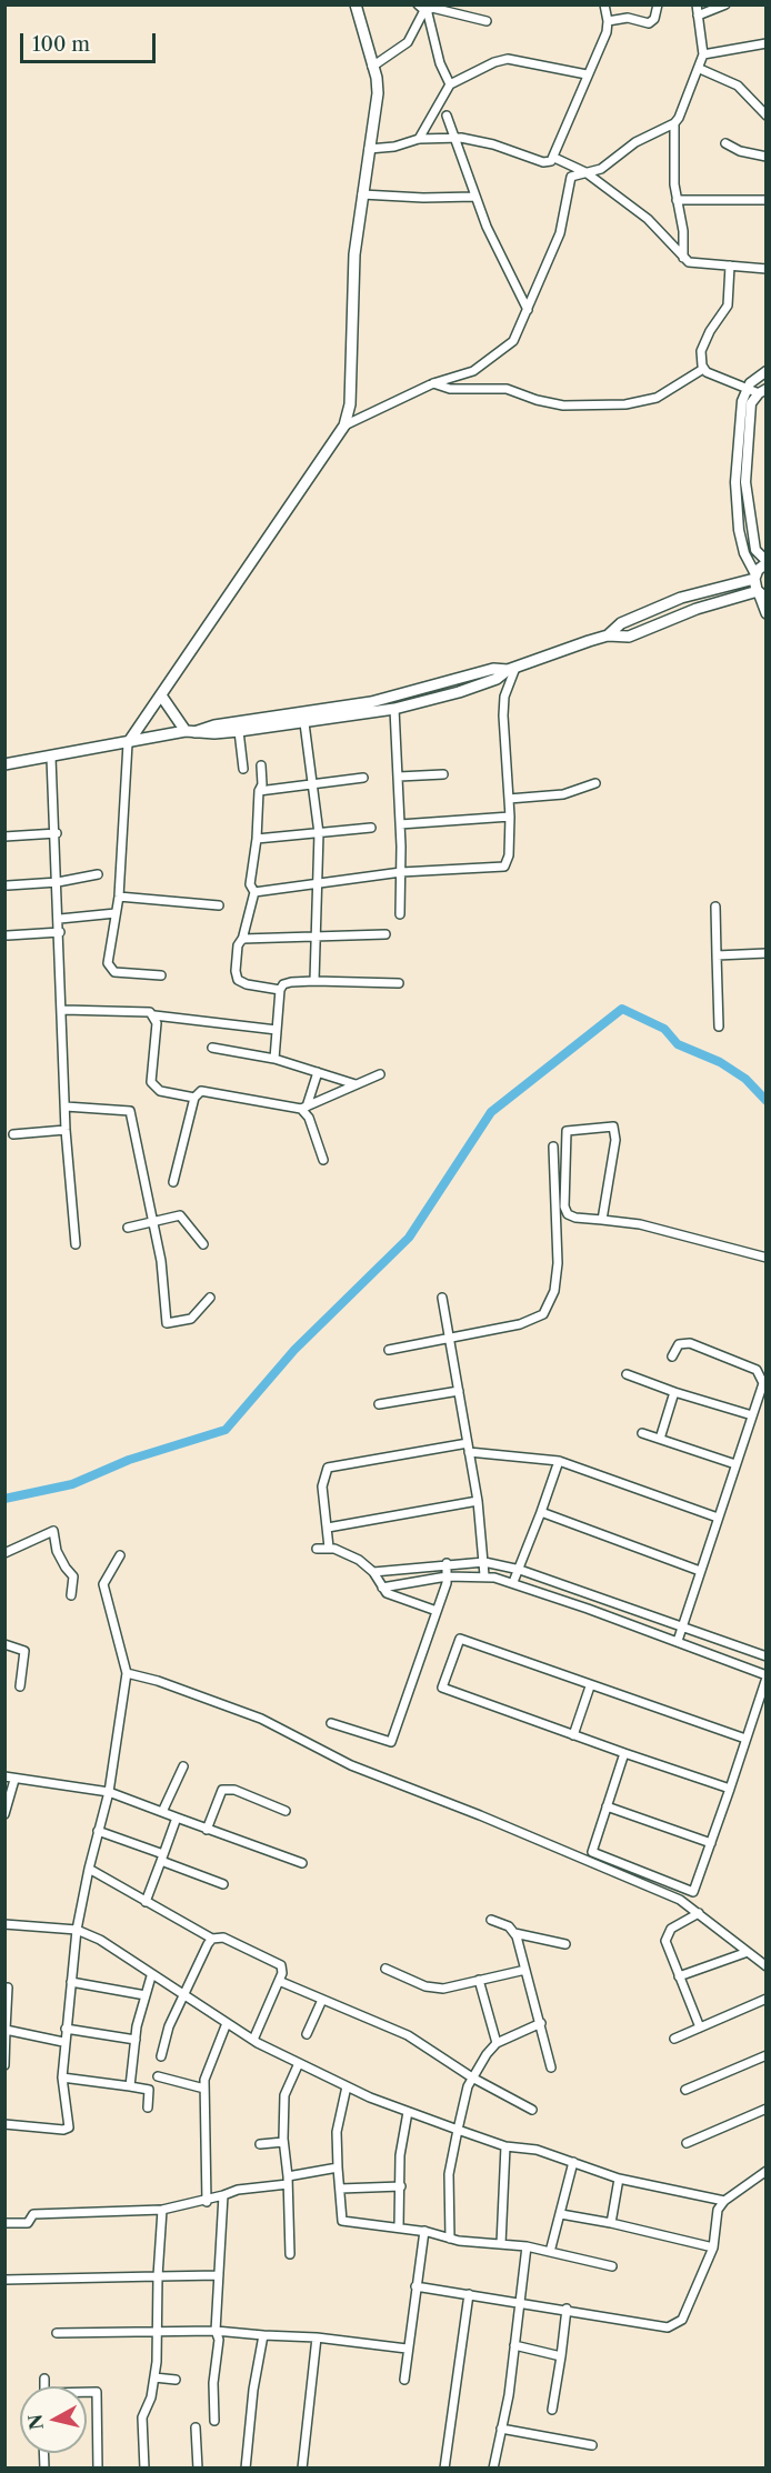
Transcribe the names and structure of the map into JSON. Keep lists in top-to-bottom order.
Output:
{
  "scale_bar": "100 m",
  "north": "left"
}
